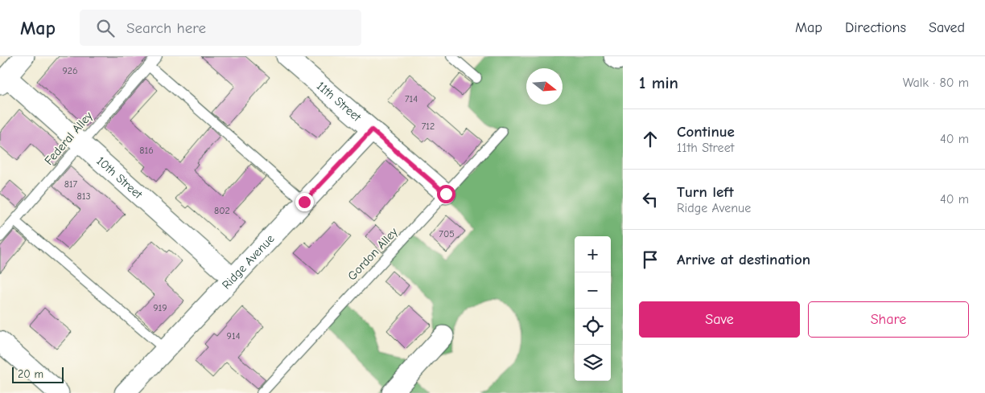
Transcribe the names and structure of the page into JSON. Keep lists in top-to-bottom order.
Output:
{
  "streets": {
    "street": ["11th Street", "10th Street", "Ridge Avenue"],
    "lane": ["Federal Alley", "Gordon Alley"]
  },
  "crossings": [
    ["11th Street", "Gordon Alley"],
    ["11th Street", "Ridge Avenue"],
    ["Federal Alley", "10th Street"],
    ["10th Street", "Ridge Avenue"]
  ],
  "house_numbers": [
    "926",
    "714",
    "712",
    "816",
    "817",
    "813",
    "802",
    "705",
    "919",
    "914"
  ],
  "scale_bar": "20 m",
  "north": "right",
  "page": {
    "header": "Map",
    "search": "Search here",
    "nav": ["Map", "Directions", "Saved"],
    "heading": ["1 min", "Walk · 80 m"],
    "list": [
      ["Continue", "11th Street", "40 m"],
      ["Turn left", "Ridge Avenue", "40 m"],
      "Arrive at destination"
    ],
    "map_buttons": ["+", "−"],
    "buttons": ["Save", "Share"],
    "scale": "20 m"
  }
}
